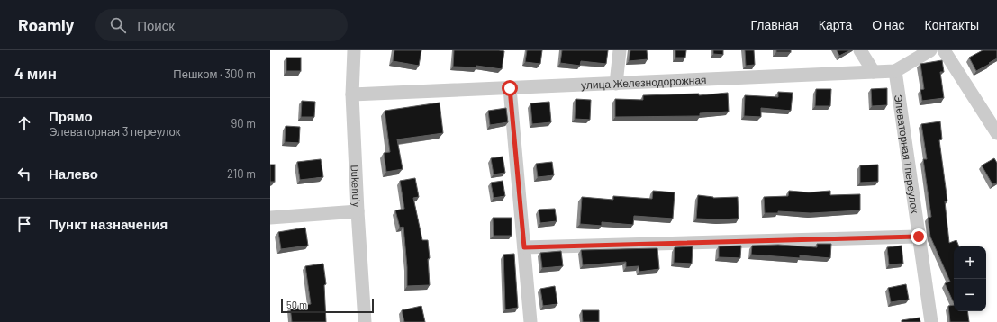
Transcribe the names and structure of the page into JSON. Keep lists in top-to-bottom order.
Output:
{
  "streets": {
    "street": ["улица Железнодорожная", "Элеваторная 1 переулок", "Dukenuly"]
  },
  "crossings": [
    ["улица Железнодорожная", "Элеваторная 1 переулок"],
    ["улица Железнодорожная", "Dukenuly"]
  ],
  "scale_bar": "50 m",
  "page": {
    "header": "Roamly",
    "search": "Поиск",
    "nav": [
      "Главная",
      "Карта",
      "О нас",
      "Контакты"
    ],
    "heading": ["4 мин", "Пешком · 300 m"],
    "list": [
      ["Прямо", "Элеваторная 3 переулок", "90 m"],
      ["Налево", "210 m"],
      "Пункт назначения"
    ],
    "map_buttons": ["+", "−"],
    "scale": "50 m"
  }
}
